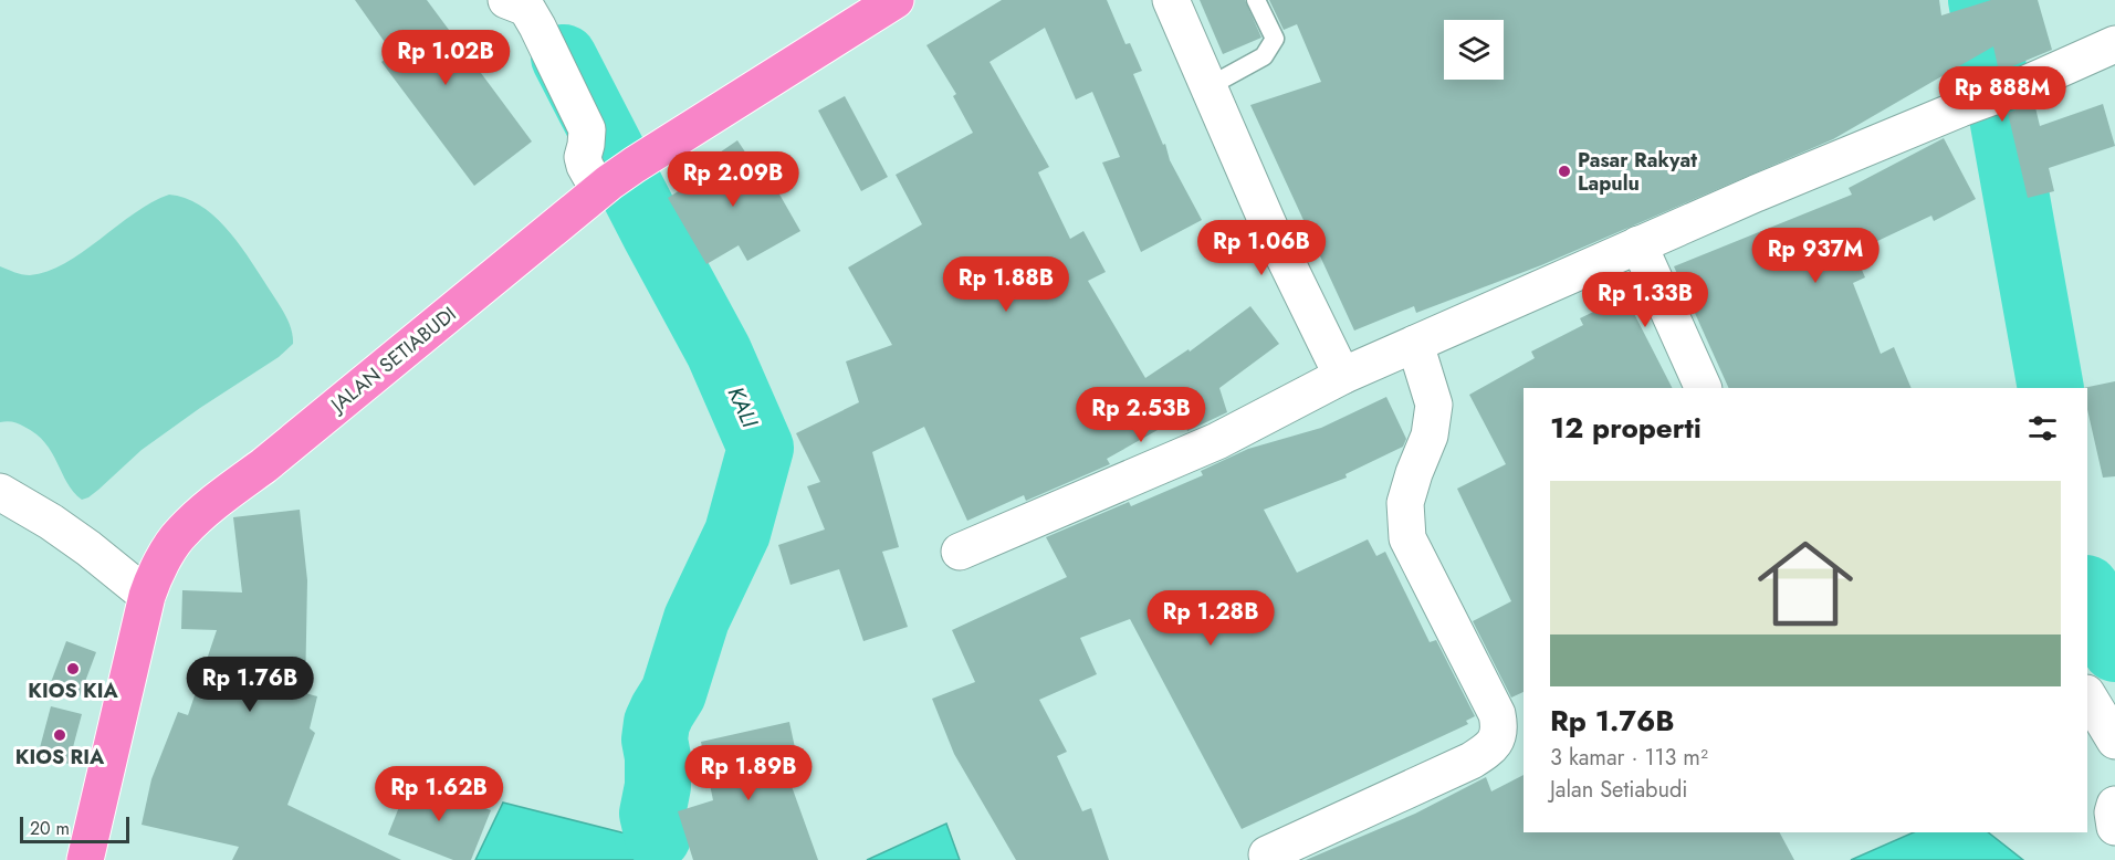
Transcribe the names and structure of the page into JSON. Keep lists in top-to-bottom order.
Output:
{
  "streets": {
    "highway": ["JALAN SETIABUDI"]
  },
  "water": ["KALI"],
  "places": ["Pasar Rakyat Lapulu", "KIOS KIA", "KIOS RIA"],
  "scale_bar": "20 m",
  "page": {
    "price": [
      "Rp 1.02B",
      "Rp 888M",
      "Rp 2.09B",
      "Rp 1.06B",
      "Rp 937M",
      "Rp 1.88B",
      "Rp 1.33B",
      "Rp 2.53B",
      "Rp 1.28B",
      "Rp 1.76B",
      "Rp 1.89B",
      "Rp 1.62B"
    ],
    "heading": "12 properti",
    "list": [
      {
        "name": "Rp 1.76B",
        "note": "3 kamar · 113 m² · Jalan Setiabudi"
      }
    ],
    "scale": "20 m"
  }
}
